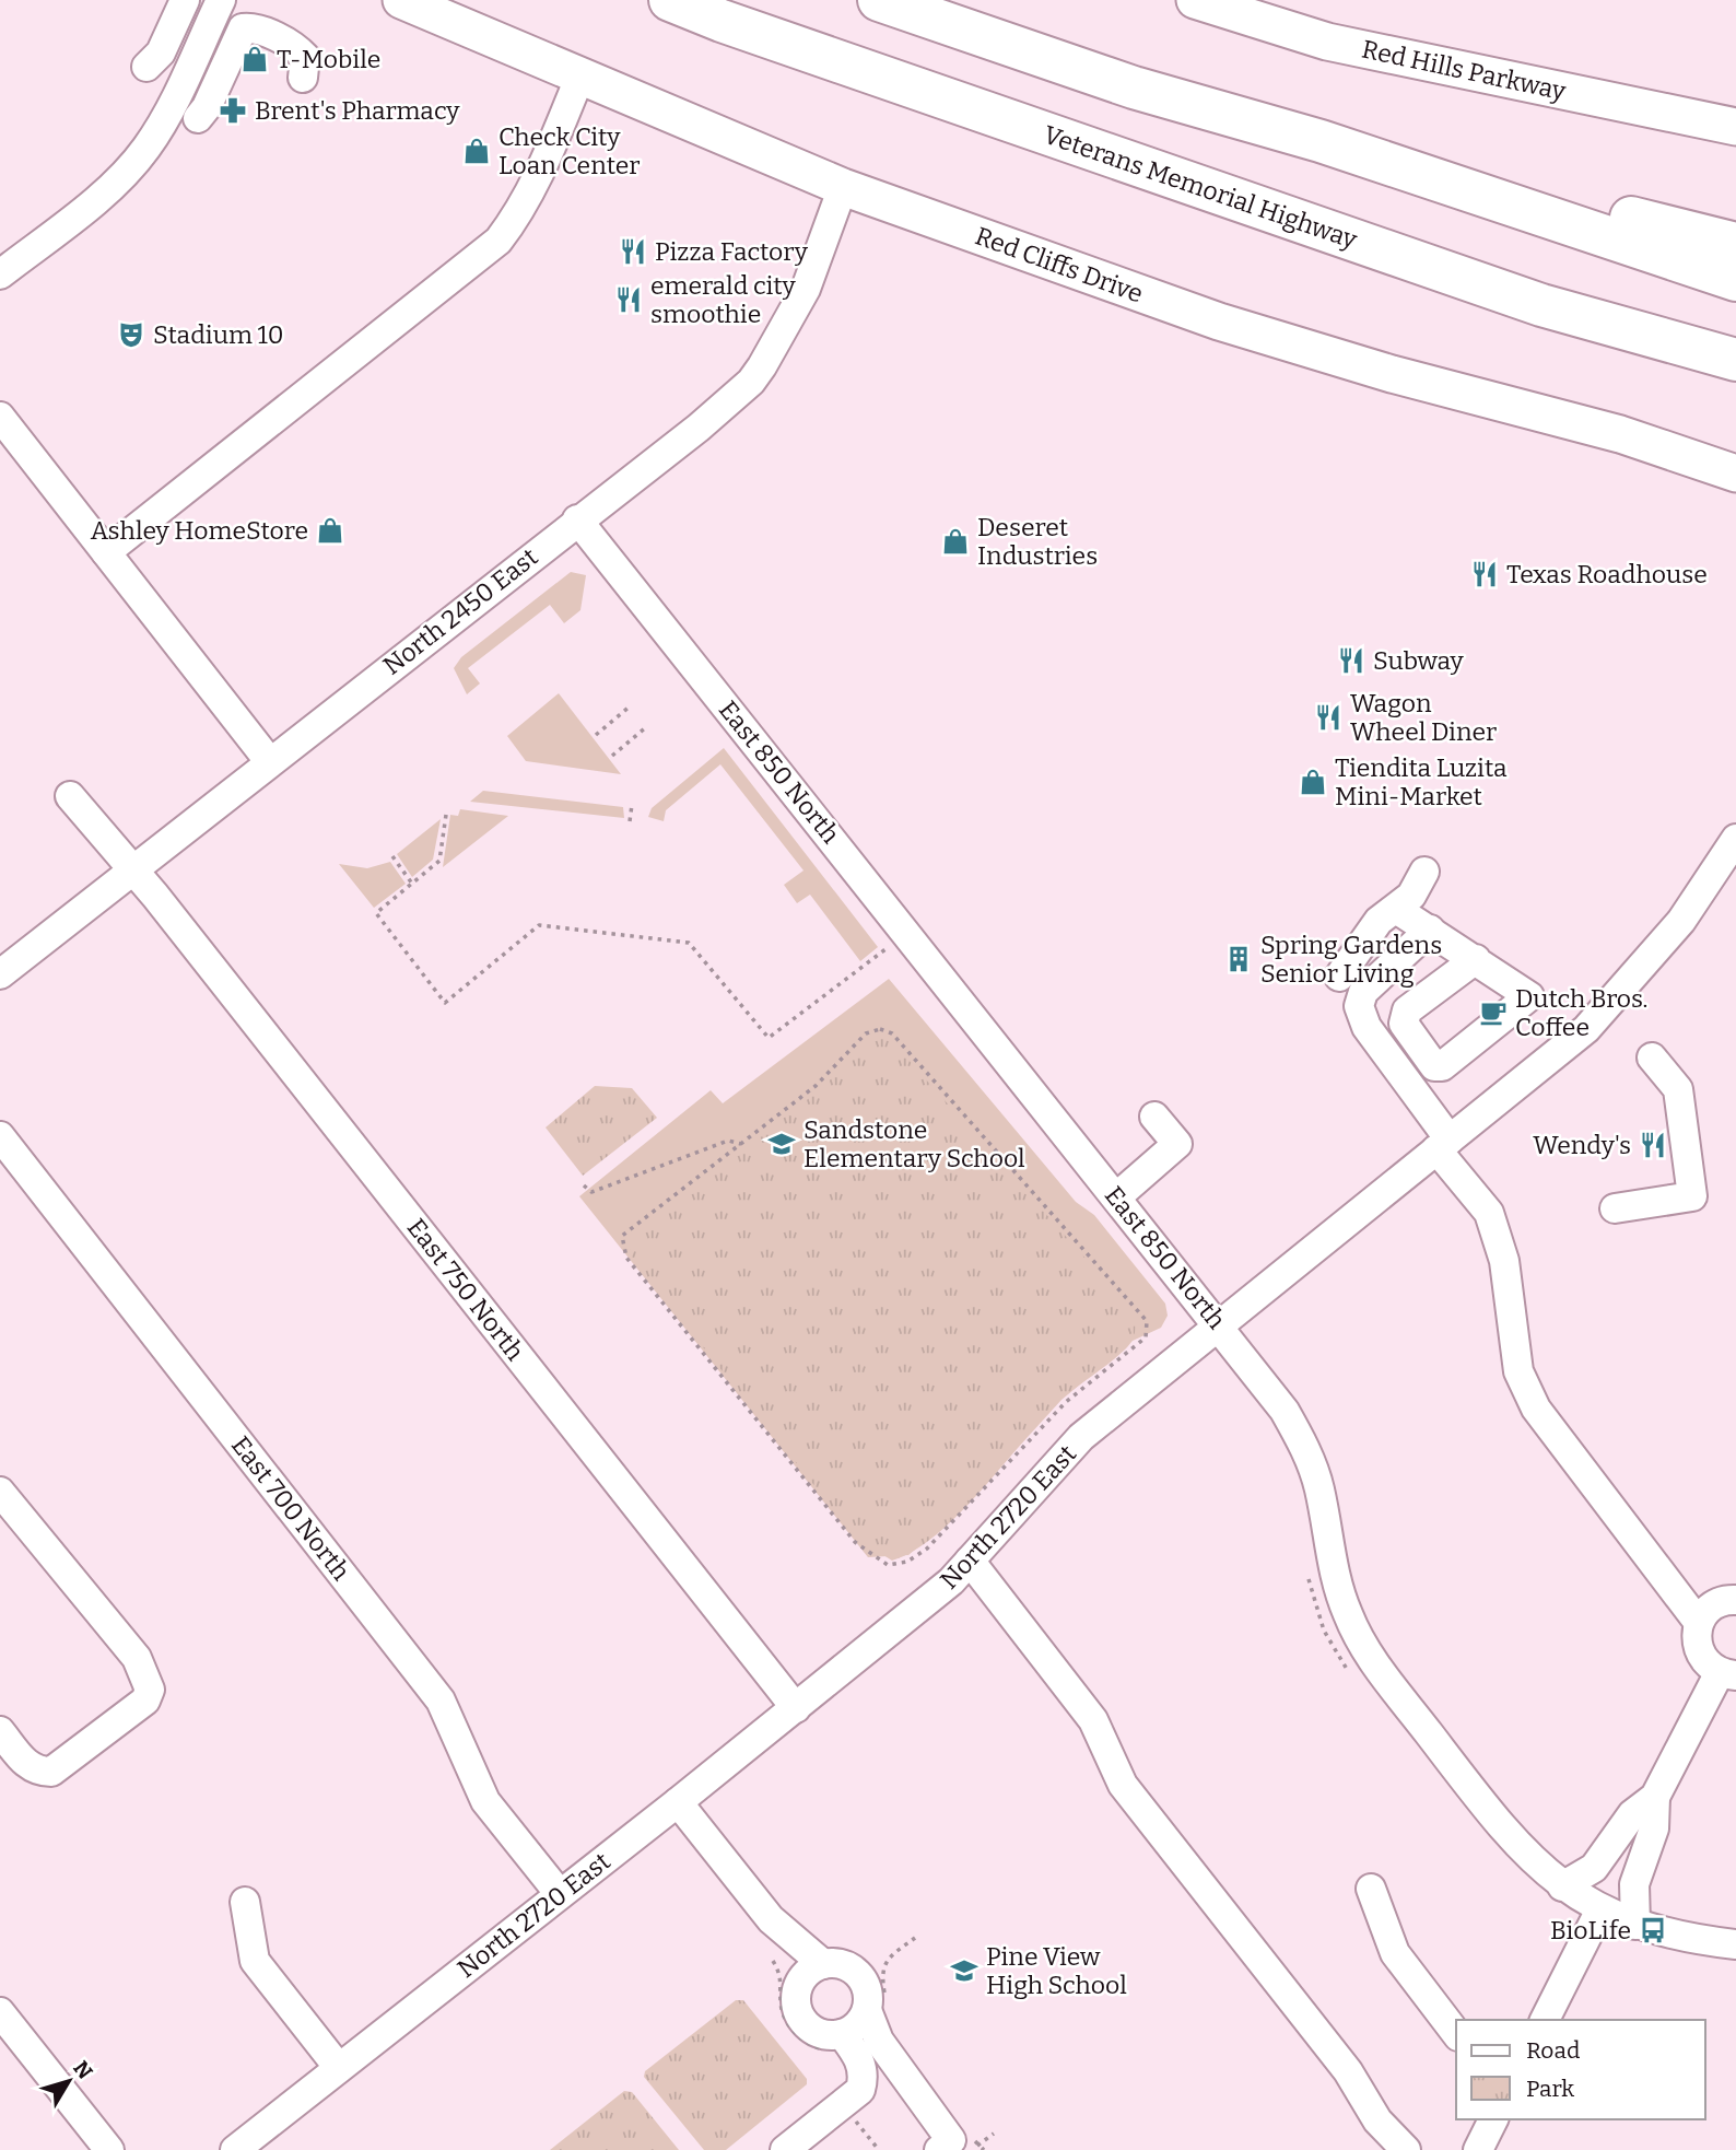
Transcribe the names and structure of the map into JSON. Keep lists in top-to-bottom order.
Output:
{
  "streets": {
    "highway": ["Veterans Memorial Highway"],
    "main road": ["Red Hills Parkway", "Red Cliffs Drive"],
    "street": [
      "North 2450 East",
      "East 850 North",
      "East 750 North",
      "East 700 North",
      "North 2720 East"
    ]
  },
  "crossings": [
    ["Red Cliffs Drive", "North 2450 East"],
    ["North 2450 East", "East 850 North"],
    ["North 2450 East", "East 750 North"],
    ["East 850 North", "North 2720 East"],
    ["East 750 North", "North 2720 East"],
    ["East 700 North", "North 2720 East"]
  ],
  "places": {
    "shop": [
      "T-Mobile",
      "Check City Loan Center",
      "Ashley HomeStore",
      "Deseret Industries",
      "Tiendita Luzita Mini-Market"
    ],
    "pharmacy": ["Brent's Pharmacy"],
    "restaurant": [
      "Pizza Factory",
      "emerald city smoothie",
      "Texas Roadhouse",
      "Subway",
      "Wagon Wheel Diner",
      "Wendy's"
    ],
    "theatre": ["Stadium 10"],
    "building": ["Spring Gardens Senior Living"],
    "cafe": ["Dutch Bros. Coffee"],
    "school or university": ["Sandstone Elementary School", "Pine View High School"],
    "bus stop": ["BioLife"]
  },
  "legend": ["Road", "Park"],
  "north": "top right"
}
